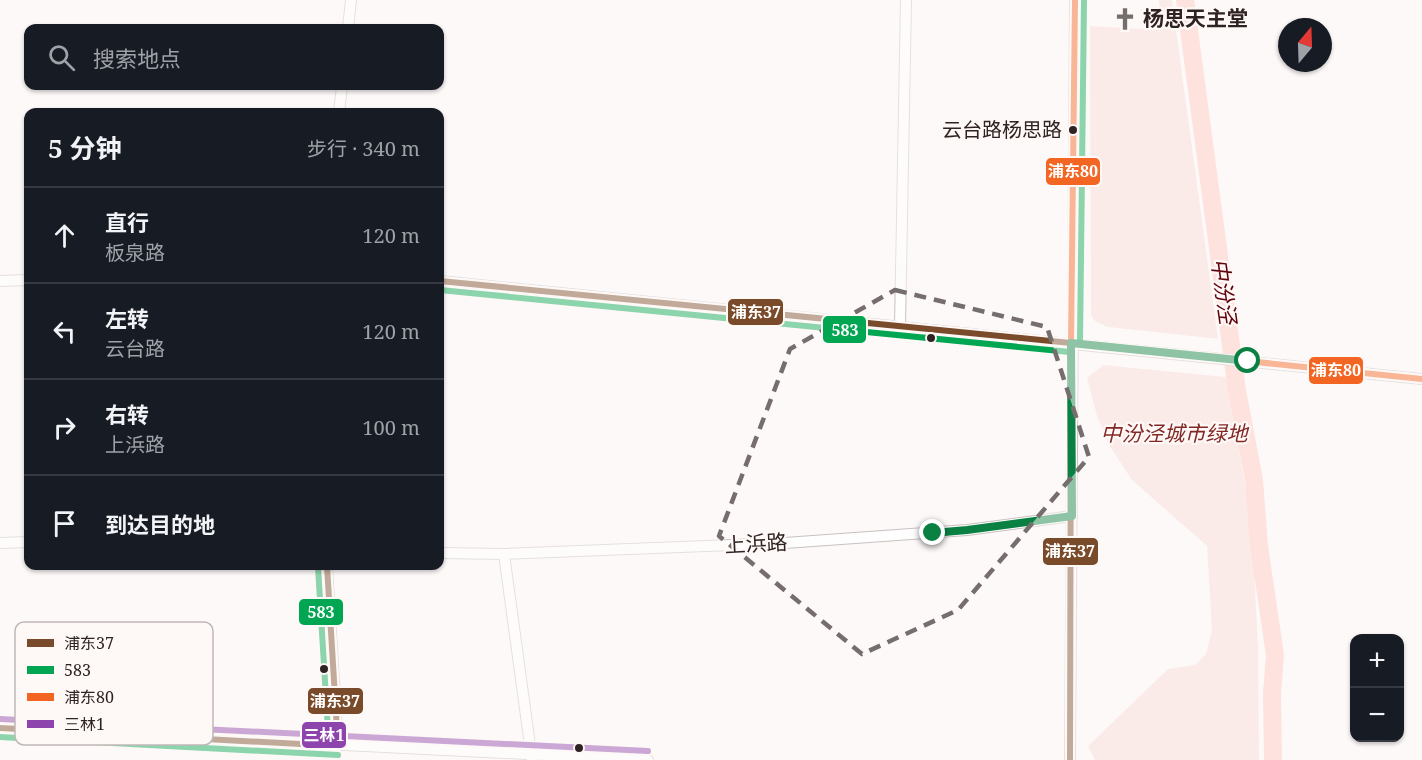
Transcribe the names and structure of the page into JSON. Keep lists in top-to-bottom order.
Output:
{
  "streets": {
    "street": ["上浜路"]
  },
  "water": ["中汾泾"],
  "parks": ["中汾泾城市绿地"],
  "places": {
    "church": ["杨思天主堂"],
    "other": ["云台路杨思路"]
  },
  "lines": [
    "transit line 583",
    "transit line 浦东80",
    "transit line 浦东37",
    "transit line 三林1"
  ],
  "legend": [
    "浦东37",
    "583",
    "浦东80",
    "三林1"
  ],
  "north": "top",
  "page": {
    "search": "搜索地点",
    "heading": ["5 分钟", "步行 · 340 m"],
    "list": [
      ["直行", "板泉路", "120 m"],
      ["左转", "云台路", "120 m"],
      ["右转", "上浜路", "100 m"],
      "到达目的地"
    ],
    "map_buttons": ["+", "−"]
  }
}
